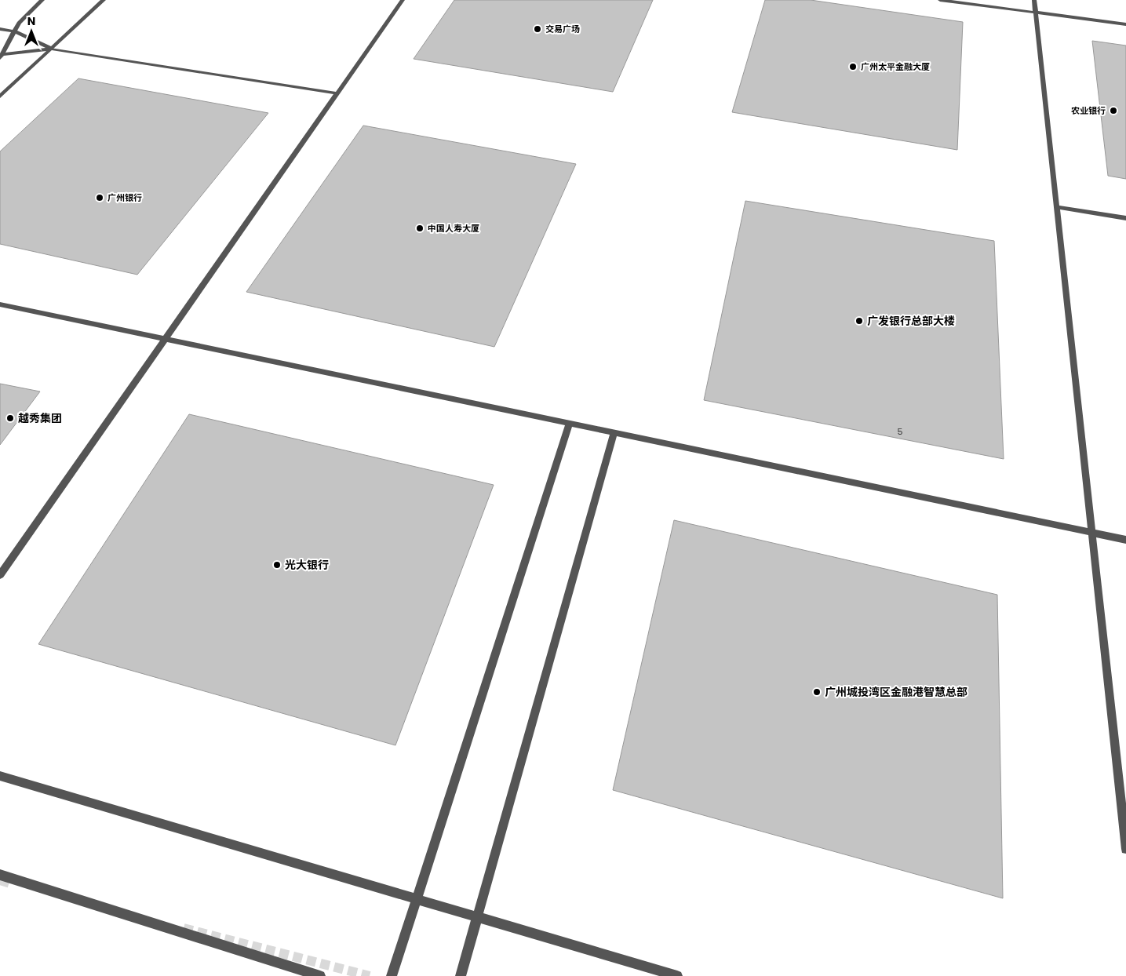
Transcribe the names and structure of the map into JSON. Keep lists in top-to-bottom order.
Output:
{
  "places": [
    "交易广场",
    "广州太平金融大厦",
    "农业银行",
    "广州银行",
    "中国人寿大厦",
    "广发银行总部大楼",
    "越秀集团",
    "光大银行",
    "广州城投湾区金融港智慧总部"
  ],
  "house_numbers": ["5"],
  "north": "top"
}
